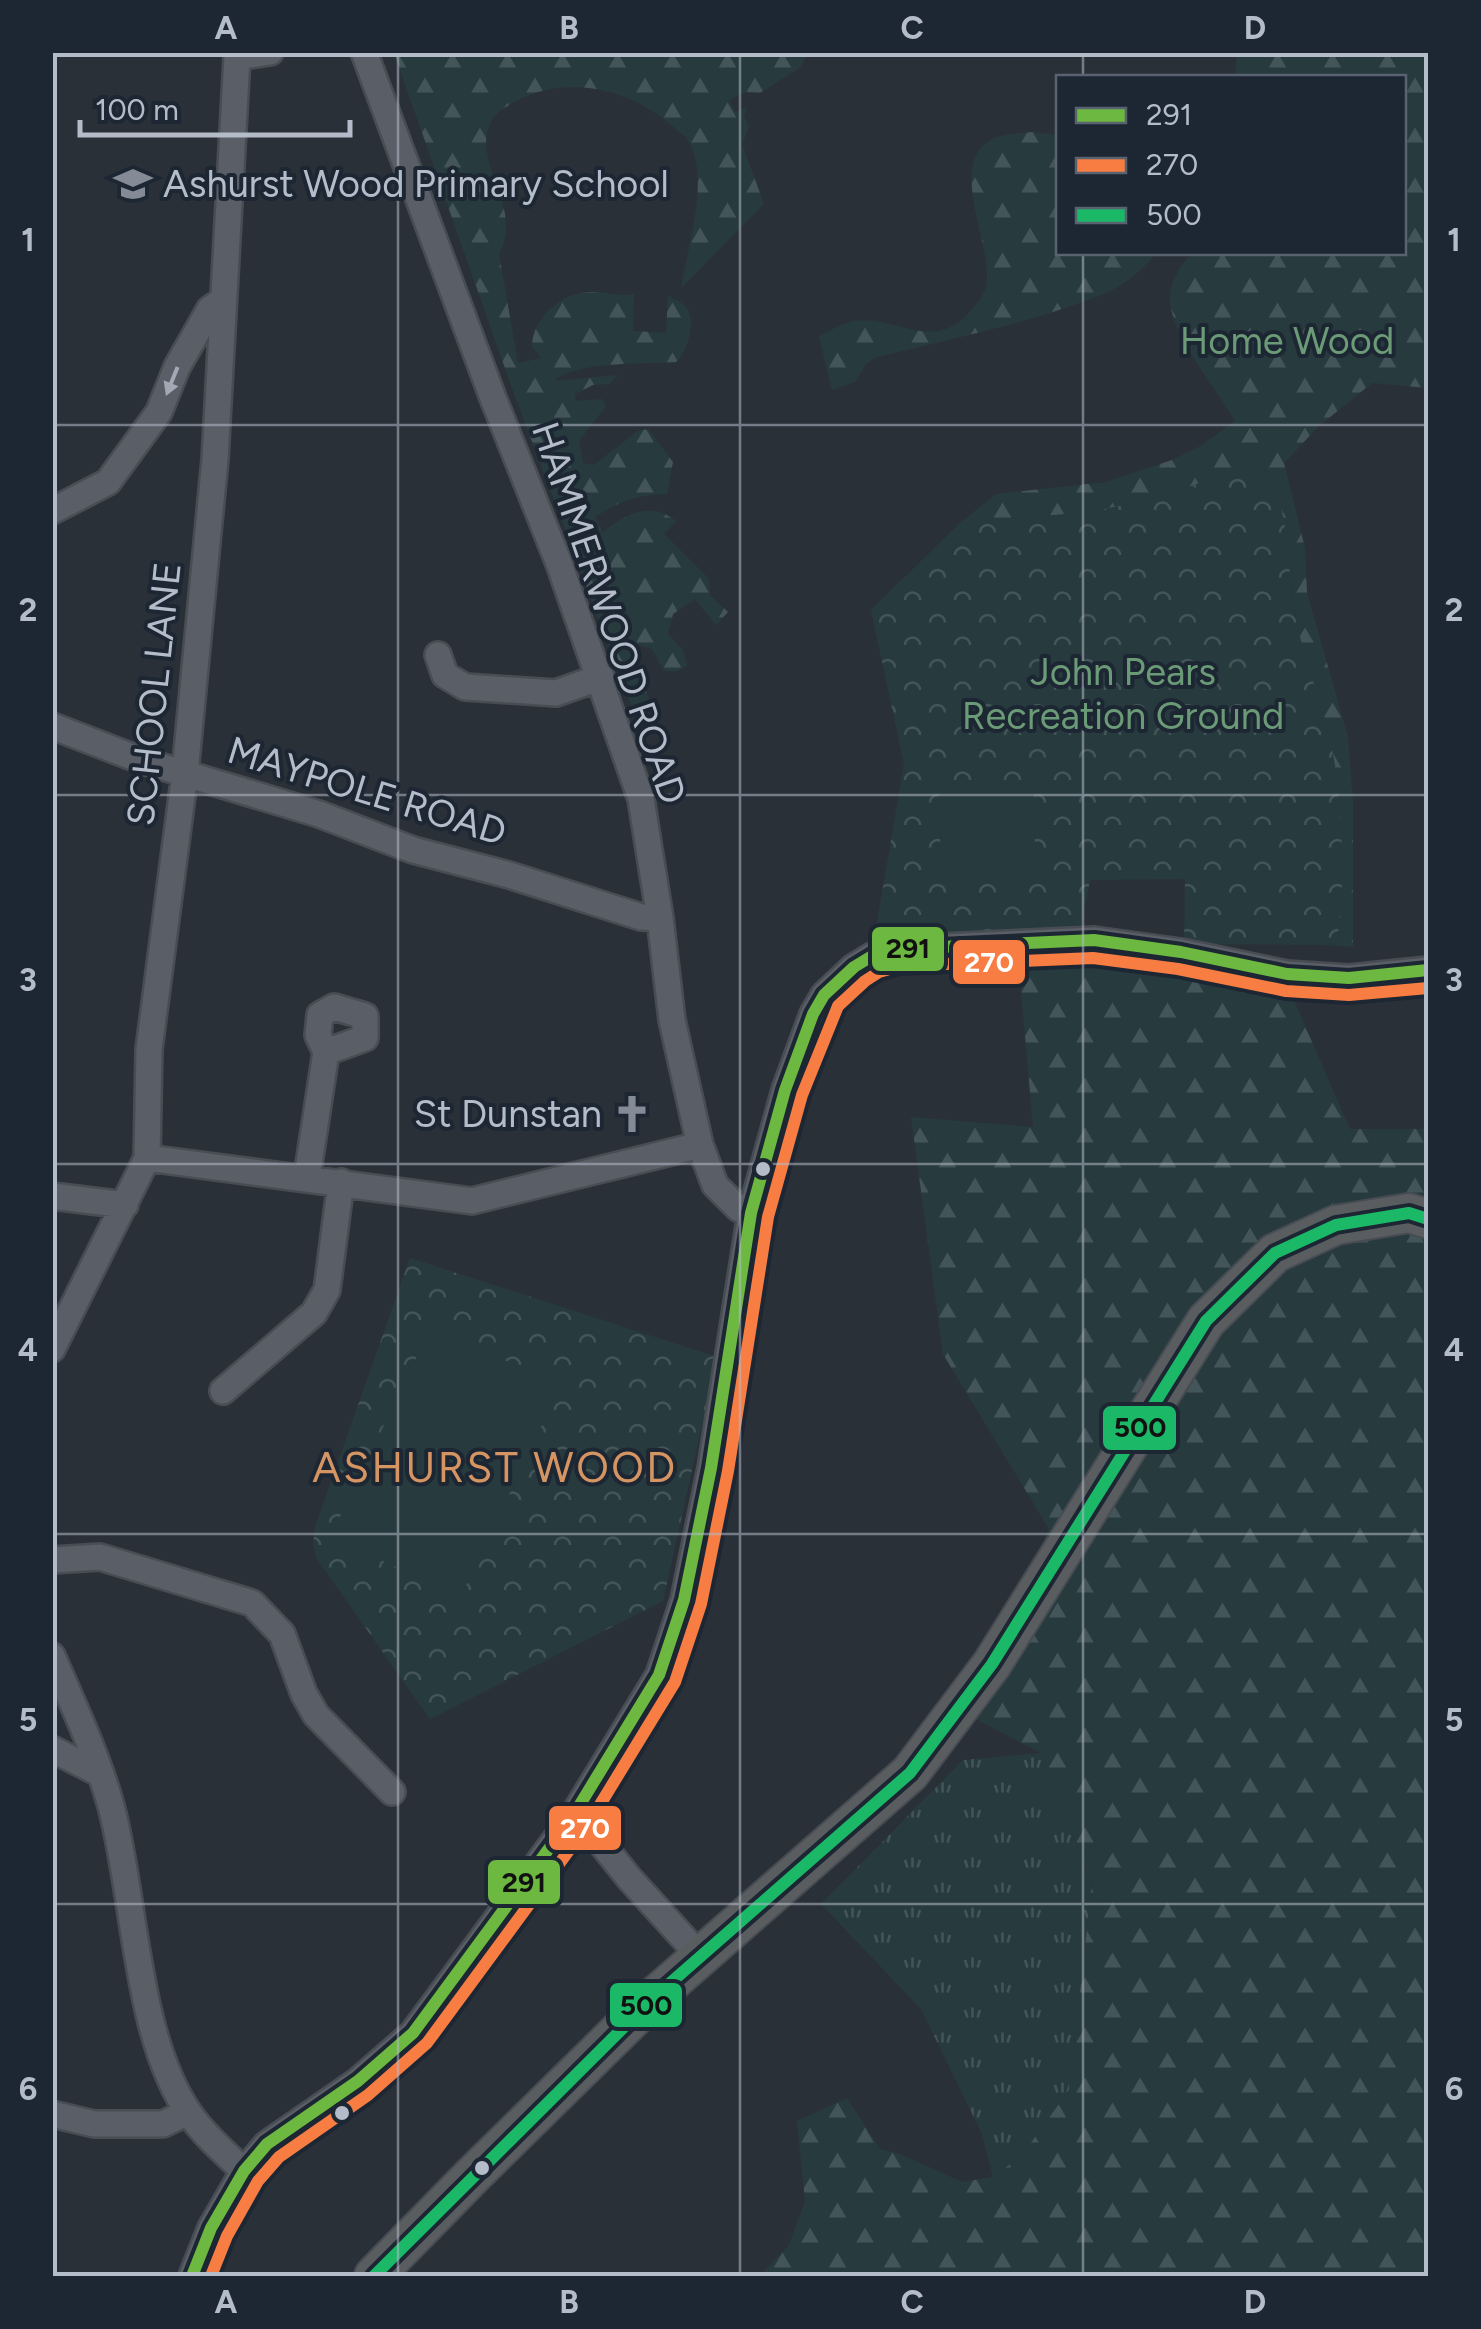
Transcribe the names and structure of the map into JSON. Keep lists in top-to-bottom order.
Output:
{
  "streets": {
    "street": ["HAMMERWOOD ROAD", "SCHOOL LANE", "MAYPOLE ROAD"]
  },
  "crossings": [
    ["HAMMERWOOD ROAD", "MAYPOLE ROAD"],
    ["SCHOOL LANE", "MAYPOLE ROAD"]
  ],
  "districts": ["ASHURST WOOD"],
  "parks": ["Home Wood", "John Pears Recreation Ground"],
  "places": {
    "school or university": ["Ashurst Wood Primary School"],
    "church": ["St Dunstan"]
  },
  "lines": ["transit line 291", "transit line 270", "transit line 500"],
  "legend": ["291", "270", "500"],
  "scale_bar": "100 m",
  "grid": {
    "columns": [
      "A",
      "B",
      "C",
      "D"
    ],
    "rows": [
      "1",
      "2",
      "3",
      "4",
      "5",
      "6"
    ]
  }
}
